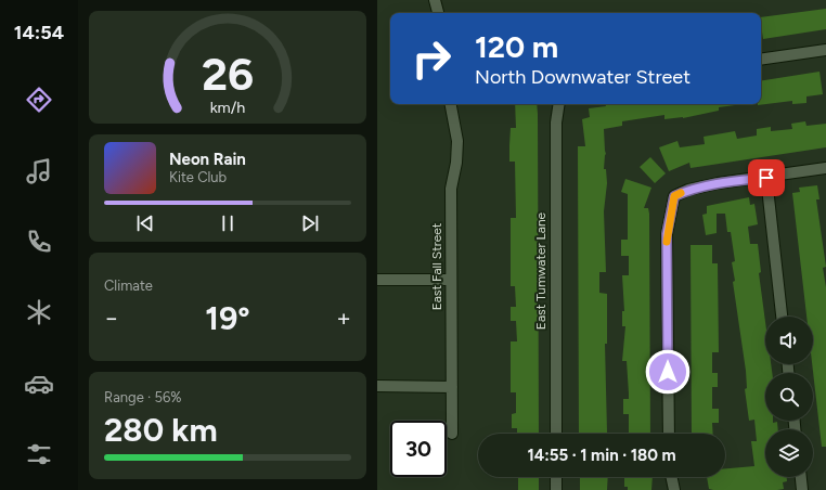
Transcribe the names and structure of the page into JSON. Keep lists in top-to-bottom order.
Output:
{
  "streets": {
    "street": ["East Fall Street", "East Tumwater Lane"]
  },
  "page": {
    "tabs": "14:54",
    "turn": ["120 m", "North Downwater Street"],
    "song": ["Neon Rain", "Kite Club"],
    "tile": [
      "Climate",
      ["Range · 56%", "280 km"]
    ],
    "heat": ["−", "19°", "+"],
    "limit": "30",
    "trip": "14:55 · 1 min · 180 m",
    "gauge": ["26", "km/h"]
  }
}
